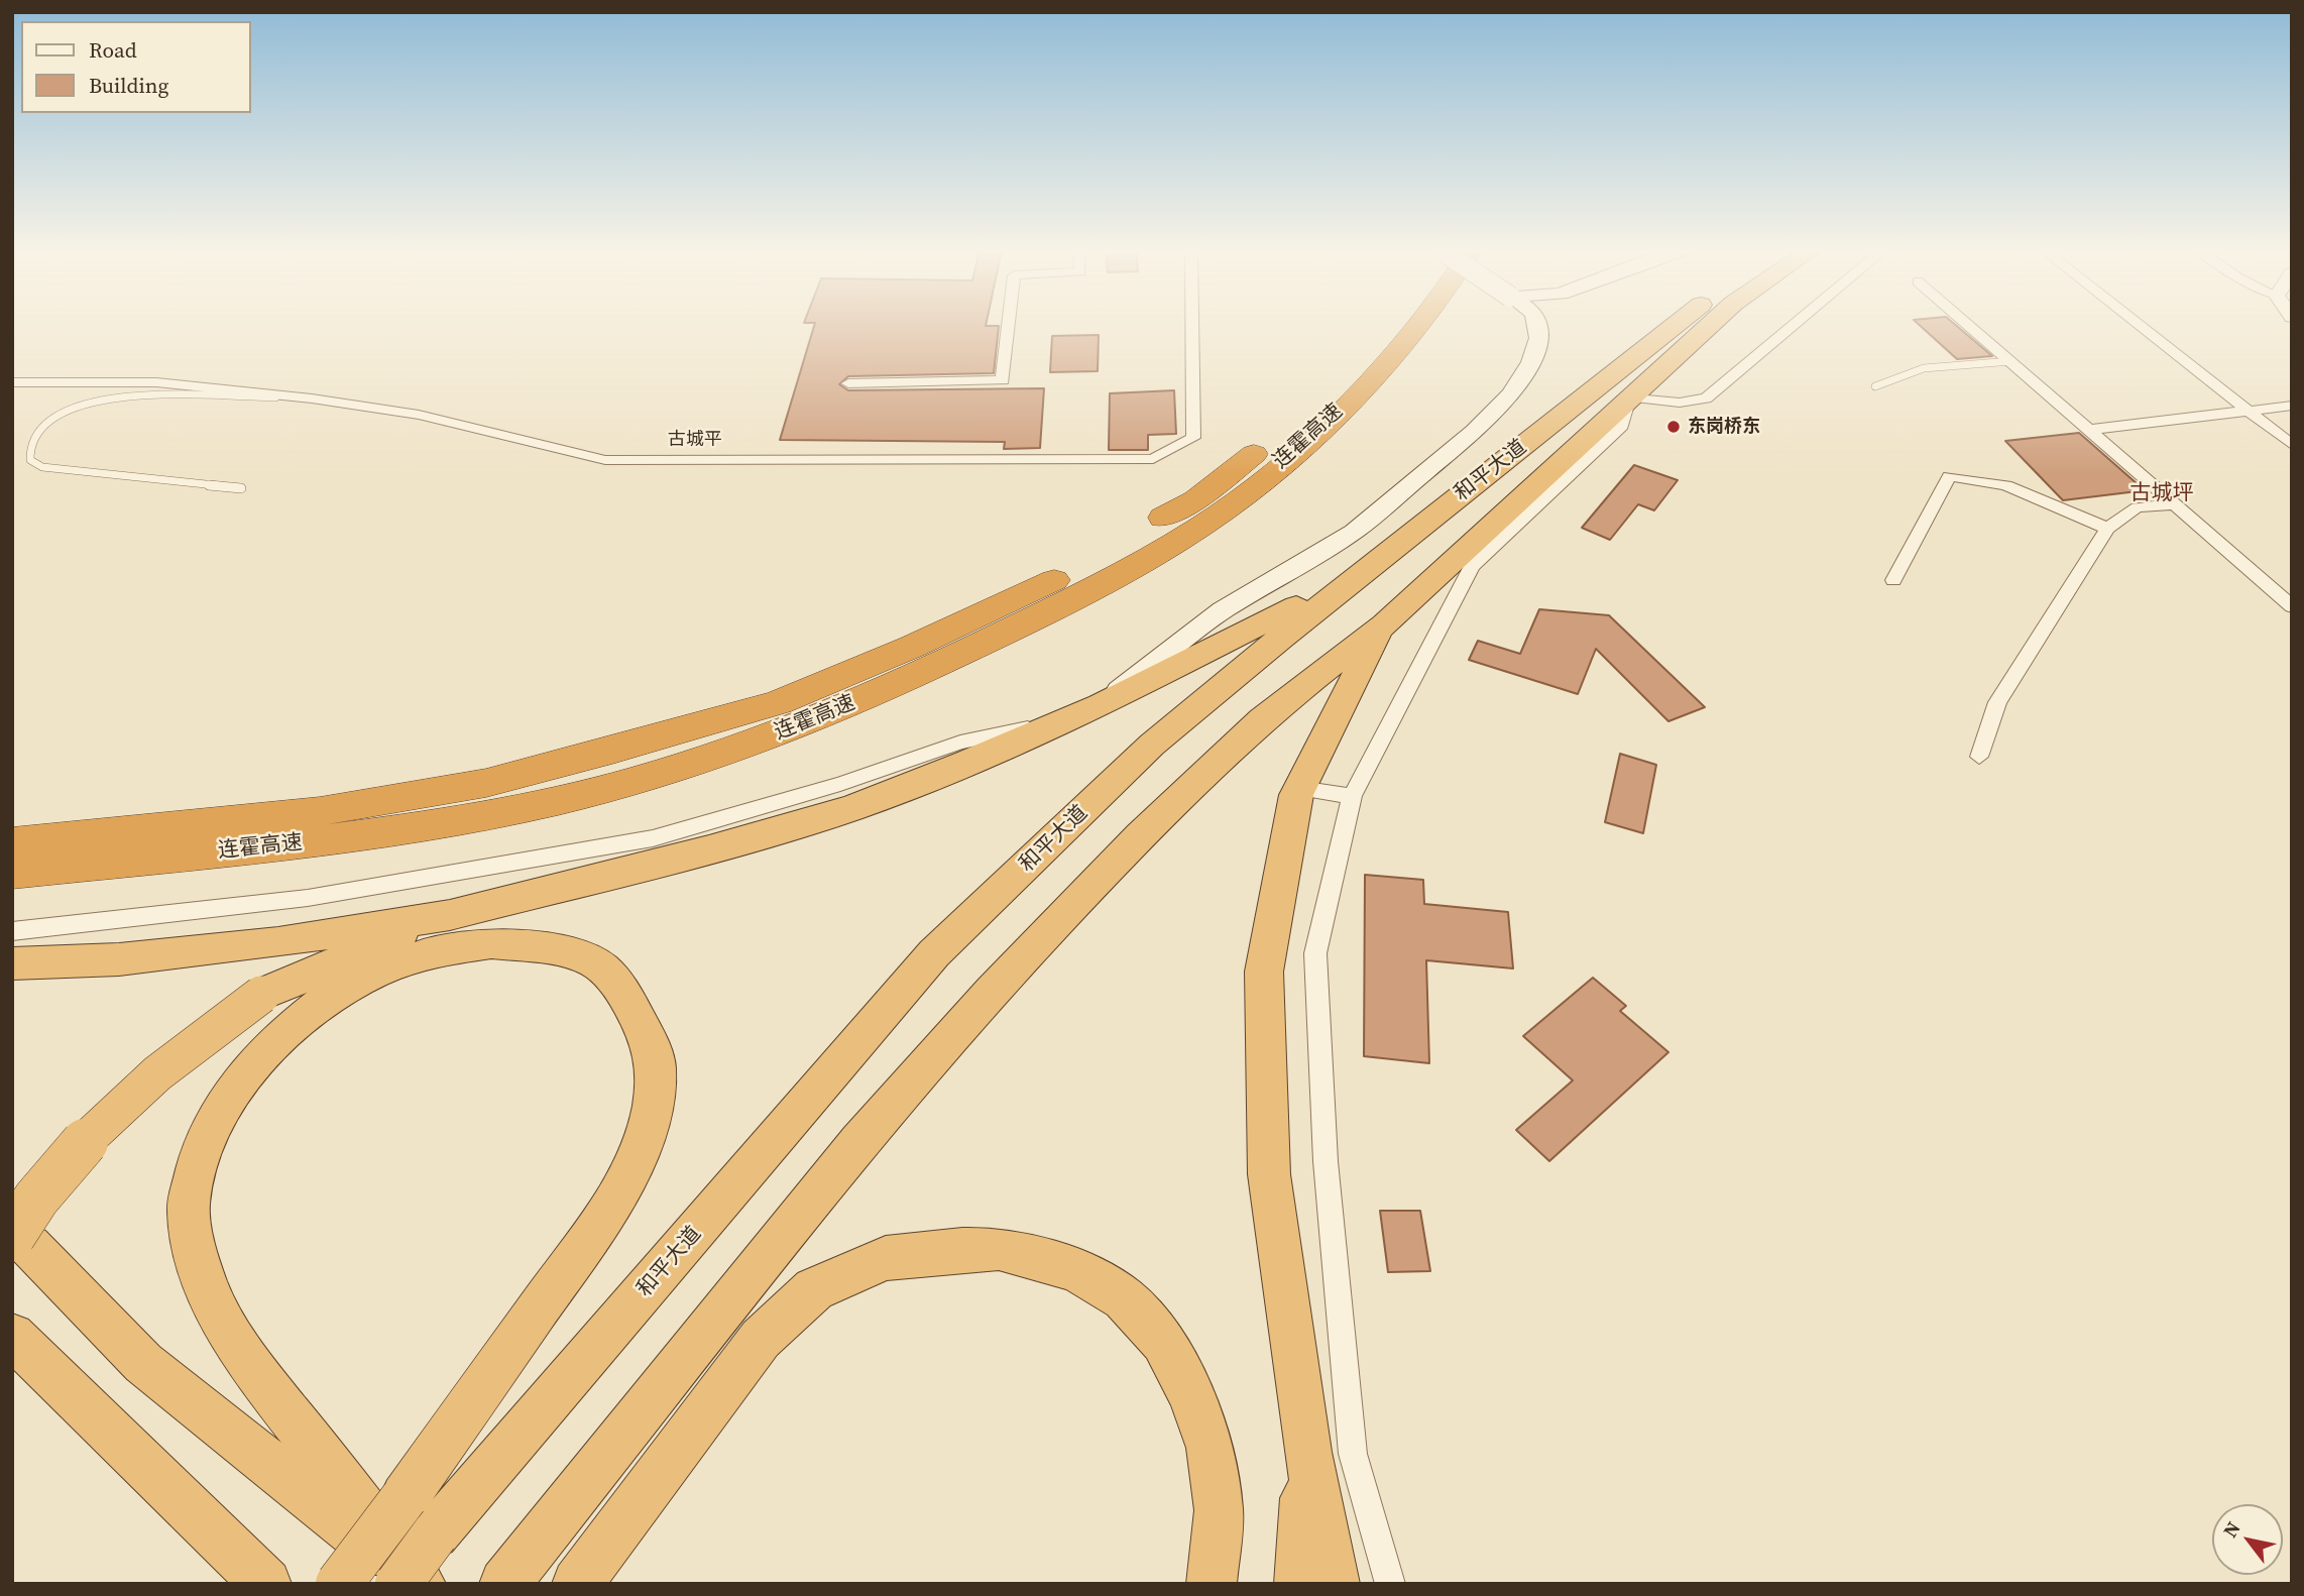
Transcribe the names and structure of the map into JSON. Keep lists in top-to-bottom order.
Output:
{
  "streets": {
    "highway": ["连霍高速", "和平大道"],
    "street": ["古城平"]
  },
  "districts": ["古城坪"],
  "places": ["东岗桥东"],
  "legend": ["Road", "Building"],
  "north": "top left"
}
